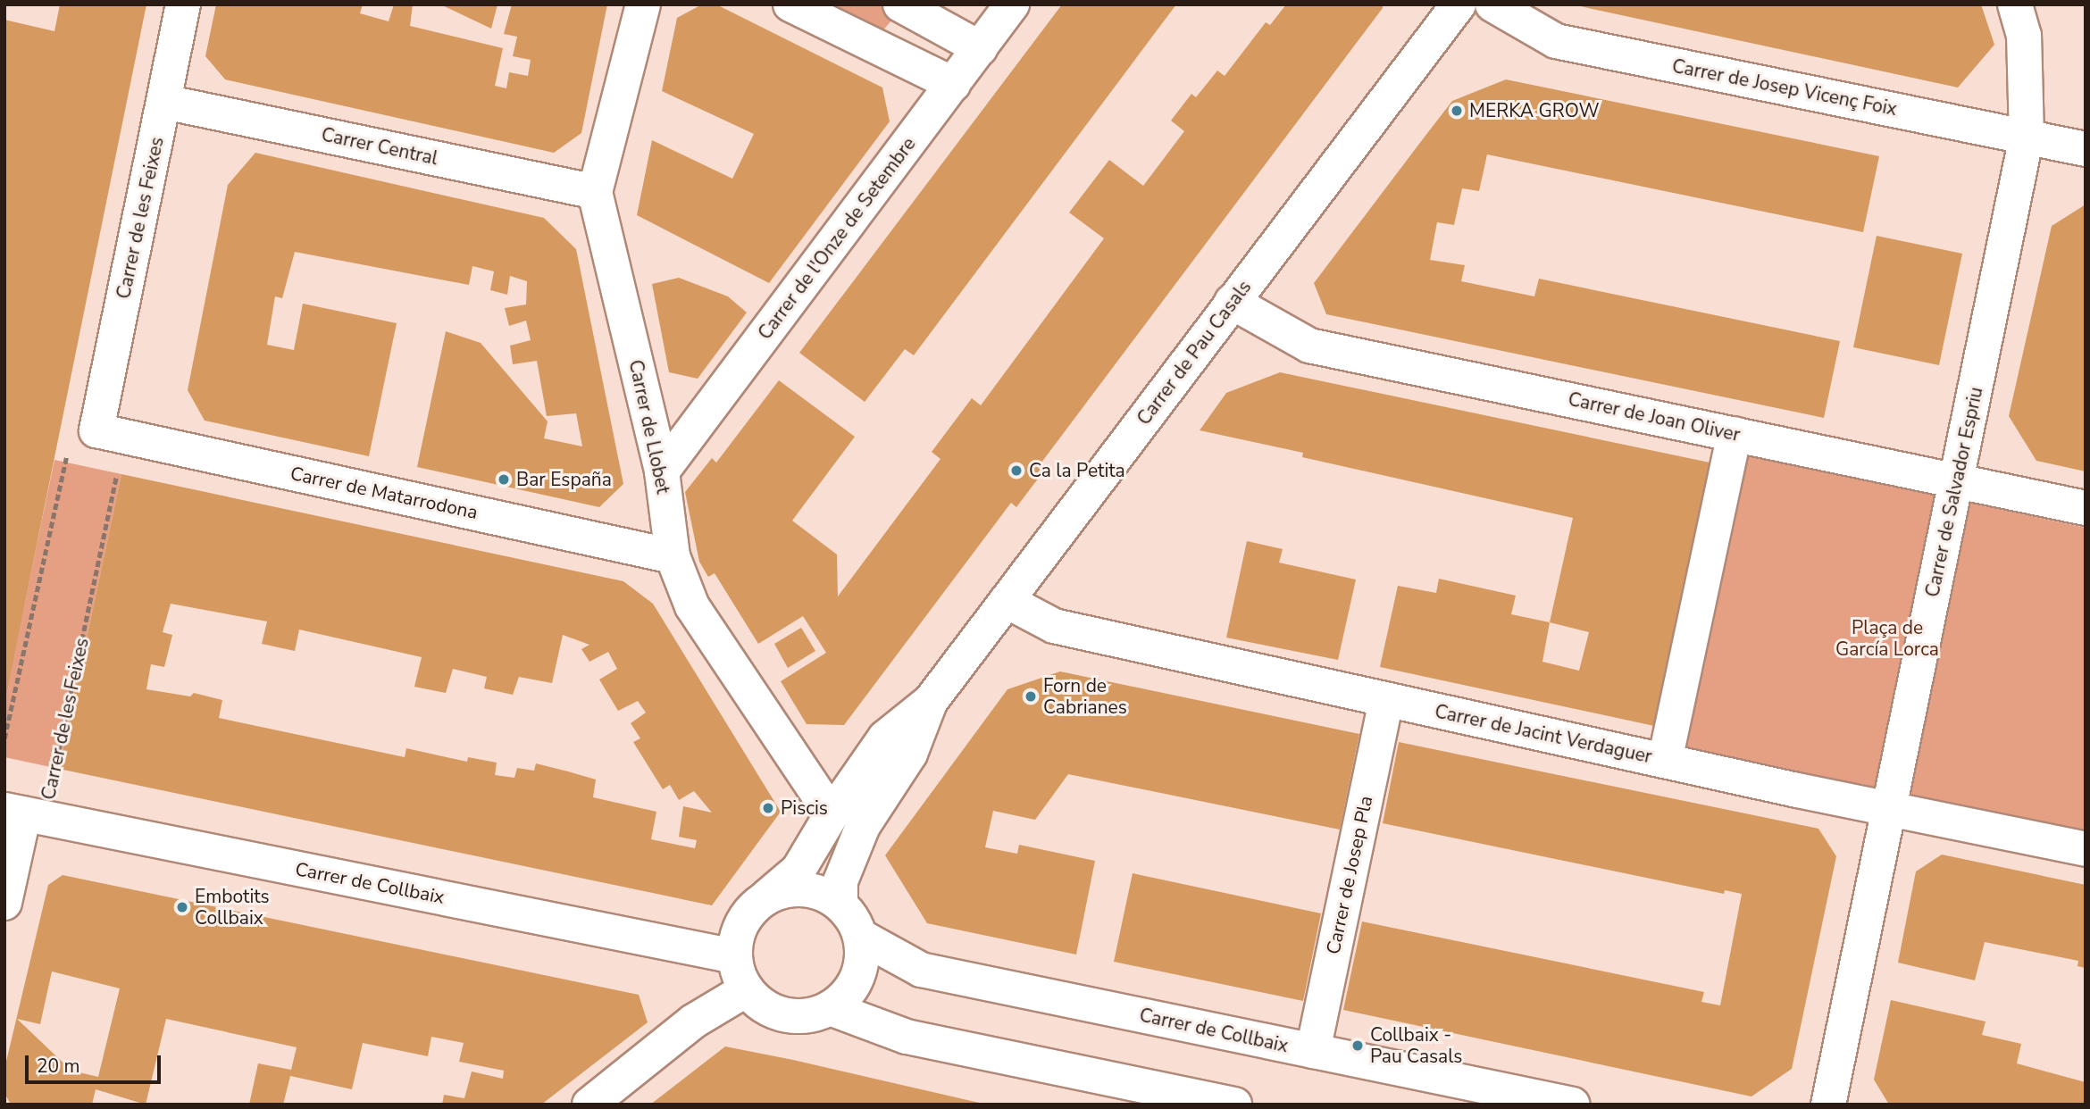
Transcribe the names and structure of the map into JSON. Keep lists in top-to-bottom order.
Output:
{
  "streets": {
    "street": [
      "Carrer de Josep Vicenç Foix",
      "Carrer Central",
      "Carrer de les Feixes",
      "Carrer de l'Onze de Setembre",
      "Carrer de Pau Casals",
      "Carrer de Joan Oliver",
      "Carrer de Llobet",
      "Carrer de Salvador Espriu",
      "Carrer de Matarrodona",
      "Carrer de Jacint Verdaguer",
      "Carrer de Josep Pla",
      "Carrer de Collbaix"
    ]
  },
  "crossings": [
    ["Carrer de Josep Vicenç Foix", "Carrer de Salvador Espriu"],
    ["Carrer Central", "Carrer de les Feixes"],
    ["Carrer Central", "Carrer de Llobet"],
    ["Carrer de les Feixes", "Carrer de Matarrodona"],
    ["Carrer de les Feixes", "Carrer de Collbaix"],
    ["Carrer de l'Onze de Setembre", "Carrer de Llobet"],
    ["Carrer de Pau Casals", "Carrer de Joan Oliver"],
    ["Carrer de Pau Casals", "Carrer de Llobet"],
    ["Carrer de Pau Casals", "Carrer de Jacint Verdaguer"],
    ["Carrer de Pau Casals", "Carrer de Collbaix"],
    ["Carrer de Joan Oliver", "Carrer de Salvador Espriu"],
    ["Carrer de Llobet", "Carrer de Matarrodona"],
    ["Carrer de Salvador Espriu", "Carrer de Jacint Verdaguer"],
    ["Carrer de Jacint Verdaguer", "Carrer de Josep Pla"],
    ["Carrer de Josep Pla", "Carrer de Collbaix"]
  ],
  "parks": ["Plaça de García Lorca"],
  "places": [
    "MERKA GROW",
    "Ca la Petita",
    "Bar España",
    "Forn de Cabrianes",
    "Piscis",
    "Embotits Collbaix",
    "Collbaix - Pau Casals"
  ],
  "scale_bar": "20 m"
}
